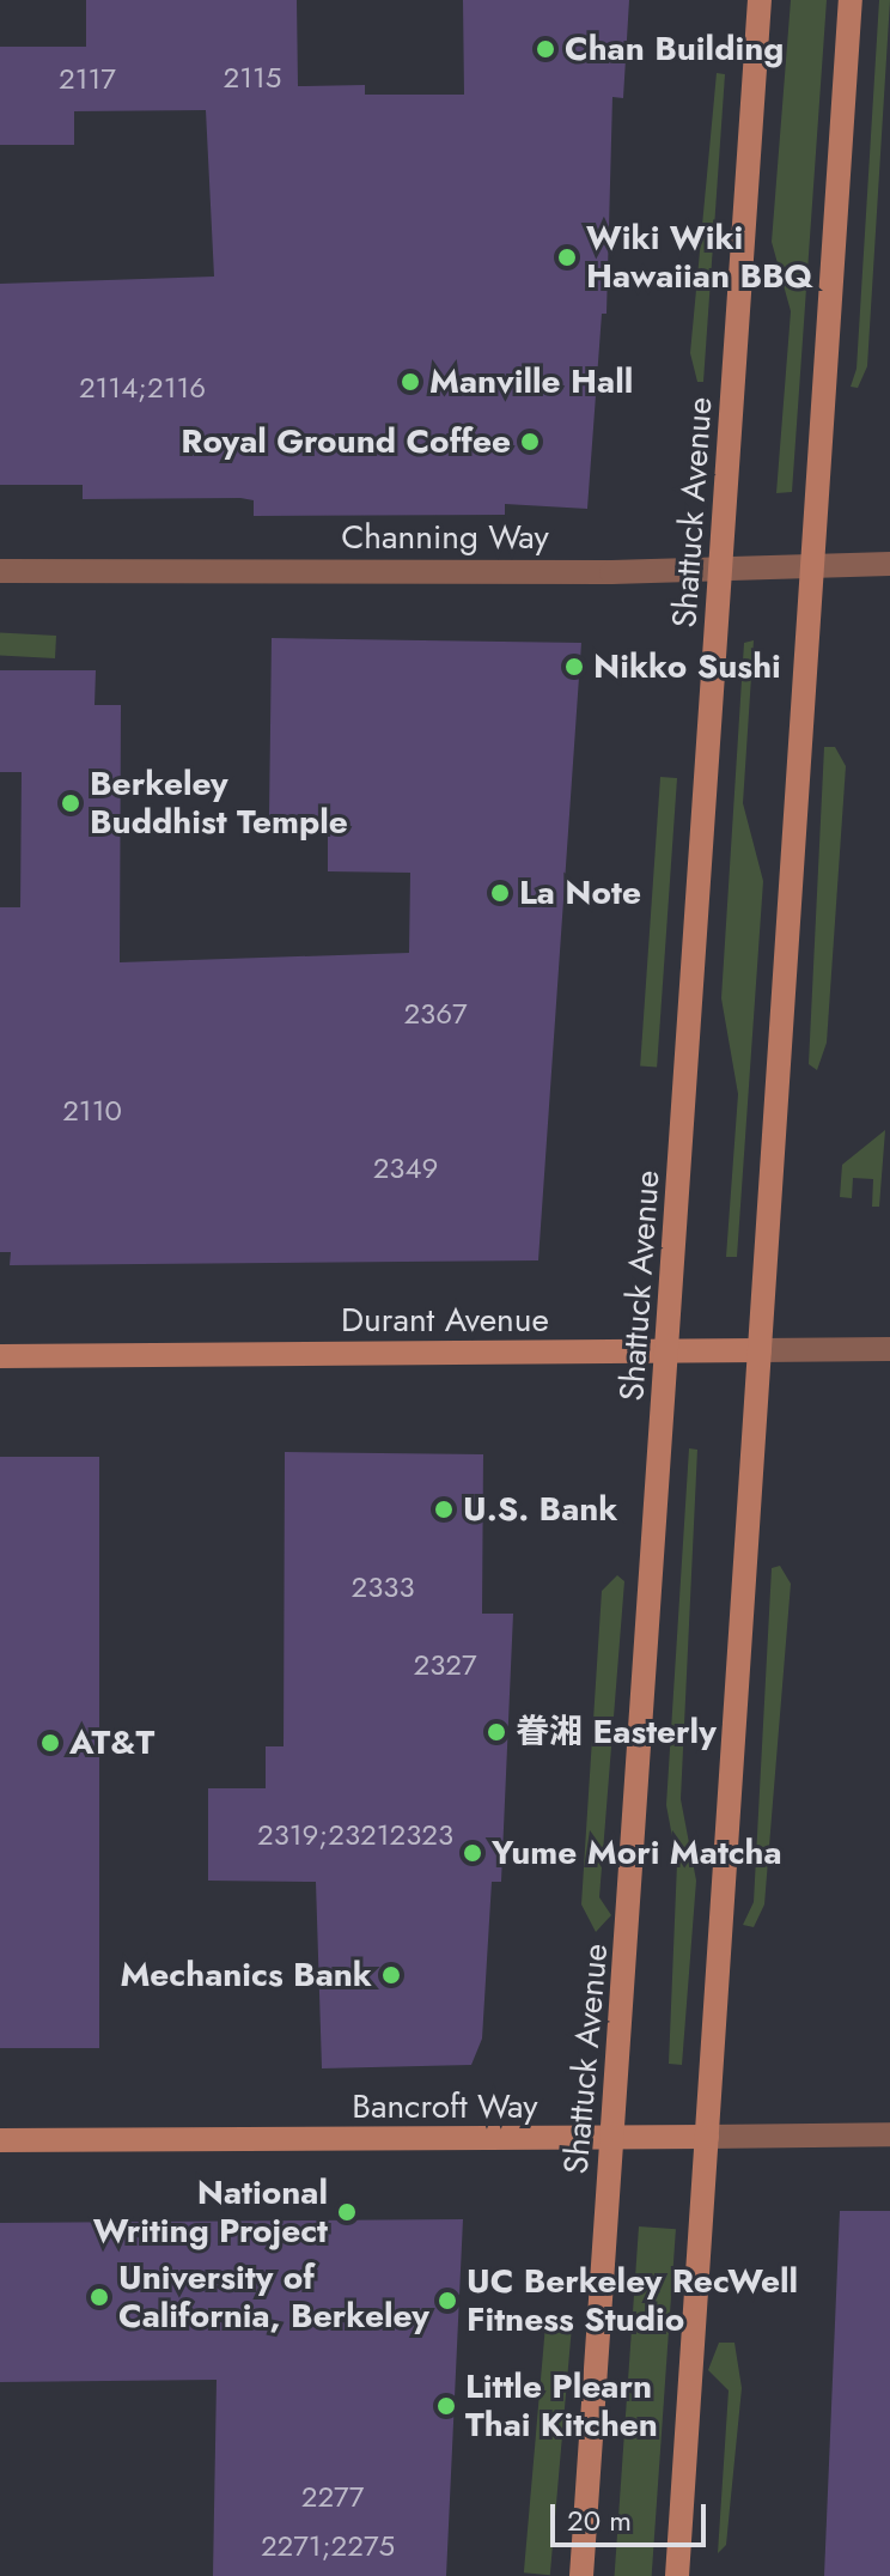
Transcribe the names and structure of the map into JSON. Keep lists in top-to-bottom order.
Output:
{
  "streets": {
    "main road": ["Shattuck Avenue", "Durant Avenue", "Bancroft Way"],
    "street": ["Channing Way"]
  },
  "crossings": [
    ["Shattuck Avenue", "Channing Way"],
    ["Shattuck Avenue", "Durant Avenue"],
    ["Shattuck Avenue", "Bancroft Way"]
  ],
  "places": [
    "Chan Building",
    "Wiki Wiki Hawaiian BBQ",
    "Manville Hall",
    "Royal Ground Coffee",
    "Nikko Sushi",
    "Berkeley Buddhist Temple",
    "La Note",
    "U.S. Bank",
    "眷湘 Easterly",
    "AT&T",
    "Yume Mori Matcha",
    "Mechanics Bank",
    "National Writing Project",
    "University of California, Berkeley",
    "UC Berkeley RecWell Fitness Studio",
    "Little Plearn Thai Kitchen"
  ],
  "house_numbers": [
    "2115",
    "2117",
    "2114;2116",
    "2367",
    "2110",
    "2349",
    "2333",
    "2327",
    "2319;23212323",
    "2277",
    "2271;2275"
  ],
  "scale_bar": "20 m"
}
